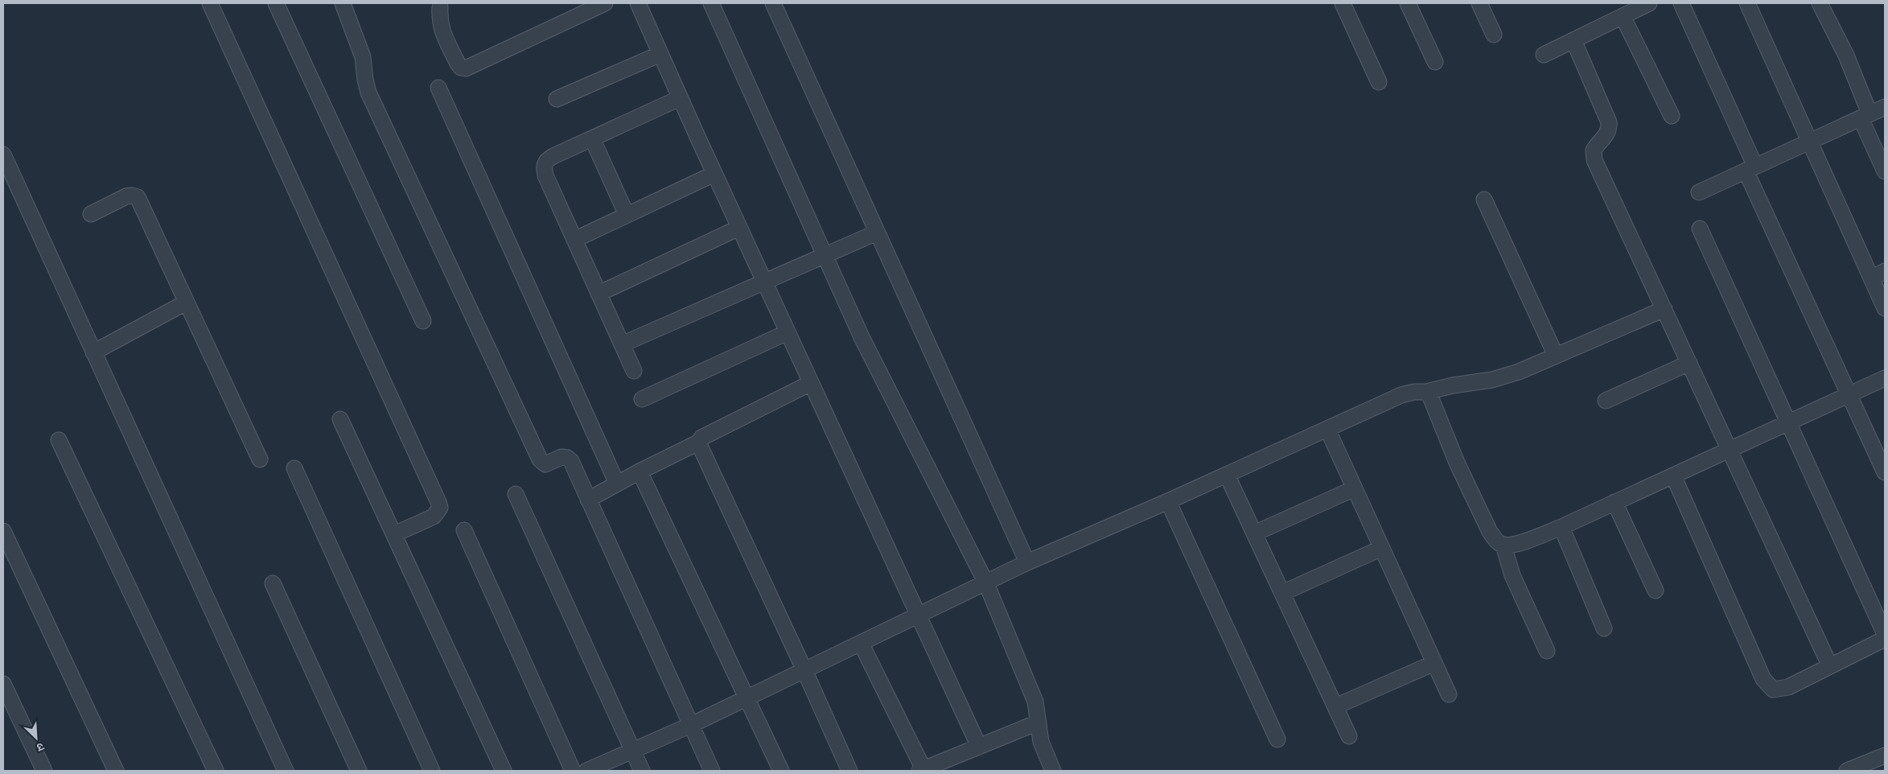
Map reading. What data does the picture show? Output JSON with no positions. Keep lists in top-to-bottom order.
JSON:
{
  "north": "bottom right"
}
